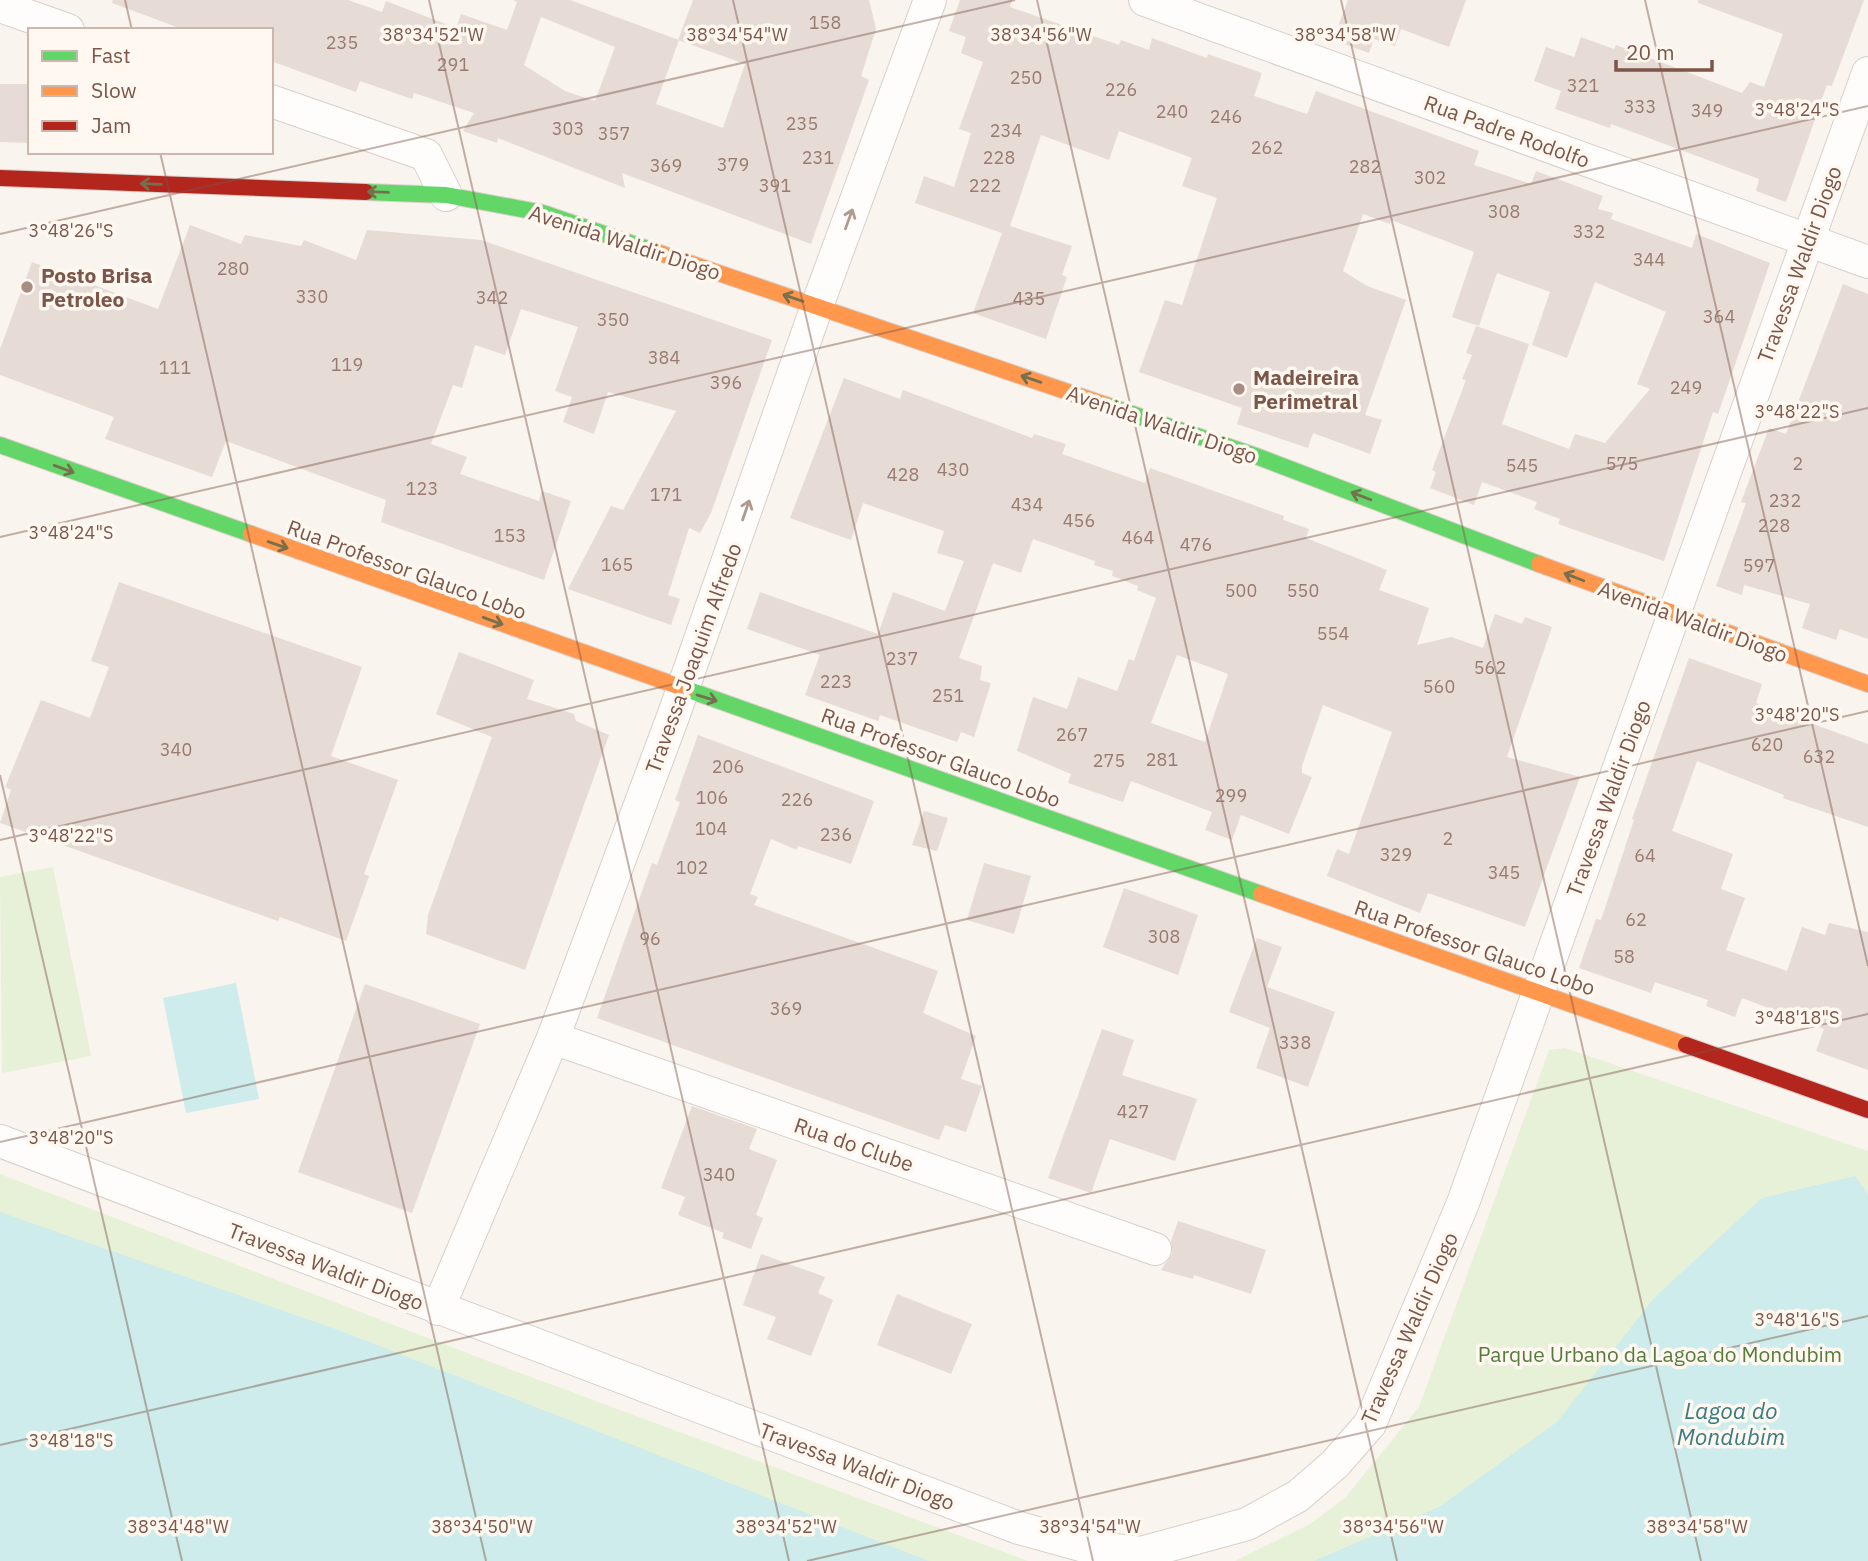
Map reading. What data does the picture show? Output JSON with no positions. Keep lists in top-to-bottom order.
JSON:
{
  "streets": {
    "main road": ["Avenida Waldir Diogo", "Rua Professor Glauco Lobo"],
    "street": [
      "Rua Padre Rodolfo",
      "Travessa Waldir Diogo",
      "Travessa Joaquim Alfredo",
      "Rua do Clube"
    ]
  },
  "crossings": [
    ["Rua Padre Rodolfo", "Travessa Waldir Diogo"],
    ["Avenida Waldir Diogo", "Travessa Waldir Diogo"],
    ["Avenida Waldir Diogo", "Travessa Joaquim Alfredo"],
    ["Travessa Waldir Diogo", "Rua Professor Glauco Lobo"],
    ["Travessa Waldir Diogo", "Travessa Joaquim Alfredo"],
    ["Rua Professor Glauco Lobo", "Travessa Joaquim Alfredo"],
    ["Travessa Joaquim Alfredo", "Rua do Clube"]
  ],
  "one_way": ["Avenida Waldir Diogo", "Rua Professor Glauco Lobo", "Travessa Joaquim Alfredo"],
  "water": ["Lagoa do Mondubim"],
  "parks": ["Parque Urbano da Lagoa do Mondubim"],
  "places": ["Posto Brisa Petroleo", "Madeireira Perimetral"],
  "house_numbers": [
    "158",
    "235",
    "291",
    "250",
    "321",
    "226",
    "333",
    "349",
    "240",
    "246",
    "235",
    "303",
    "234",
    "357",
    "262",
    "231",
    "228",
    "379",
    "369",
    "282",
    "302",
    "391",
    "222",
    "308",
    "332",
    "344",
    "280",
    "330",
    "342",
    "435",
    "364",
    "350",
    "384",
    "119",
    "111",
    "396",
    "249",
    "575",
    "2",
    "545",
    "430",
    "428",
    "123",
    "171",
    "232",
    "434",
    "456",
    "228",
    "153",
    "464",
    "476",
    "165",
    "597",
    "500",
    "550",
    "554",
    "237",
    "562",
    "223",
    "560",
    "251",
    "267",
    "620",
    "340",
    "632",
    "281",
    "275",
    "206",
    "299",
    "106",
    "226",
    "104",
    "236",
    "2",
    "329",
    "64",
    "102",
    "345",
    "62",
    "308",
    "96",
    "58",
    "369",
    "338",
    "427",
    "340"
  ],
  "legend": ["Fast", "Slow", "Jam"],
  "scale_bar": "20 m",
  "coordinates": [
    "38°34'52\"W",
    "38°34'54\"W",
    "38°34'56\"W",
    "38°34'58\"W",
    "3°48'24\"S",
    "3°48'26\"S",
    "3°48'22\"S",
    "3°48'20\"S",
    "3°48'18\"S",
    "3°48'16\"S",
    "38°34'48\"W",
    "38°34'50\"W"
  ]
}
